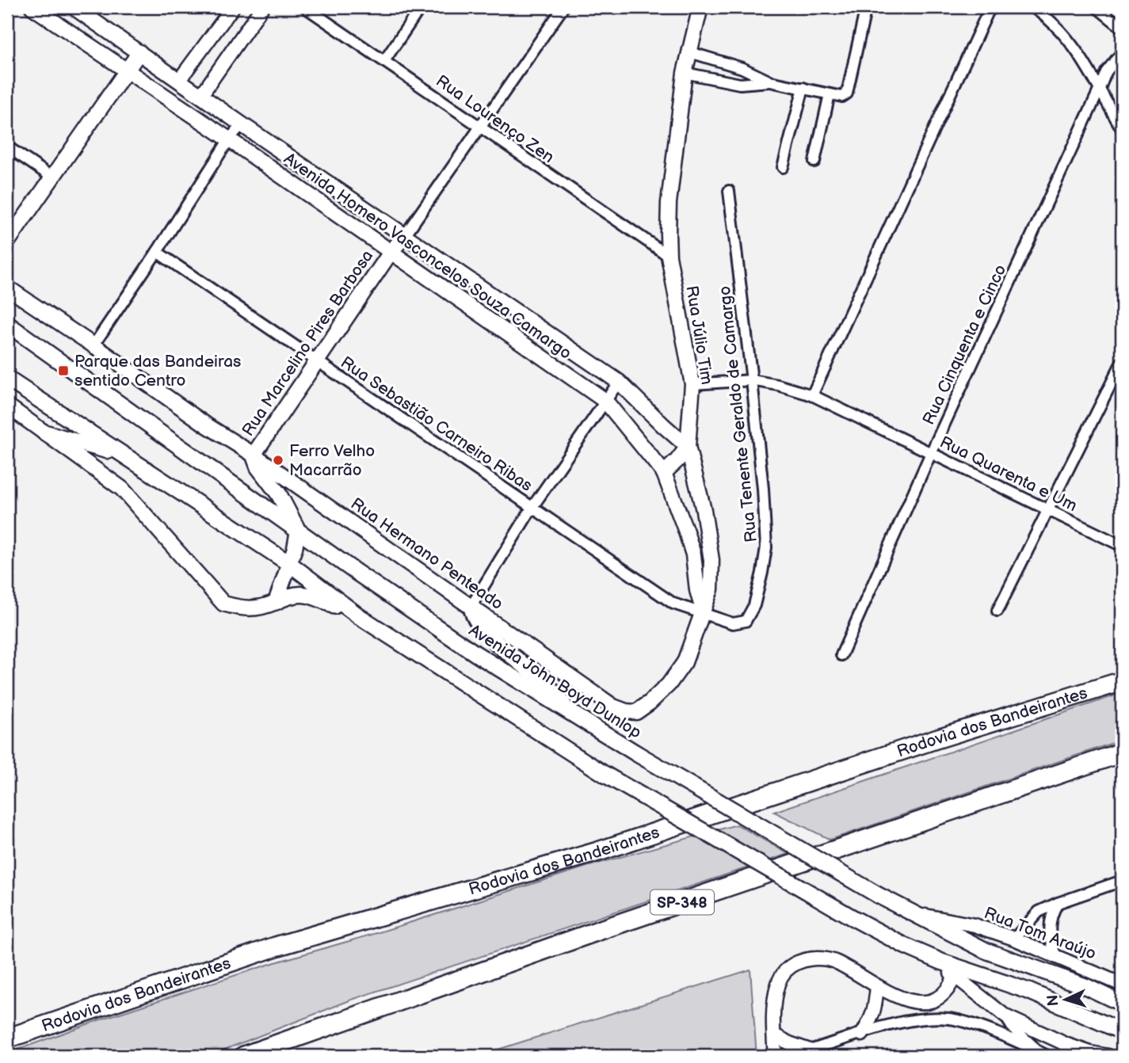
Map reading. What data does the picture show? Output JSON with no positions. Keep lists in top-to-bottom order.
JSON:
{
  "streets": {
    "highway": ["Rodovia dos Bandeirantes", "SP-348"],
    "main road": [
      "Avenida Homero Vasconcelos Souza Camargo",
      "Rua Júlio Tim",
      "Rua Marcelino Pires Barbosa",
      "Rua Hermano Penteado",
      "Avenida John Boyd Dunlop"
    ],
    "street": [
      "Rua Lourenço Zen",
      "Rua Cinquenta e Cinco",
      "Rua Tenente Geraldo de Camargo",
      "Rua Sebastião Carneiro Ribas",
      "Rua Quarenta e Um",
      "Rua Tom Araújo"
    ]
  },
  "crossings": [
    ["Rua Lourenço Zen", "Rua Júlio Tim"],
    ["Rua Lourenço Zen", "Rua Marcelino Pires Barbosa"],
    ["Avenida Homero Vasconcelos Souza Camargo", "Rua Júlio Tim"],
    ["Avenida Homero Vasconcelos Souza Camargo", "Rua Marcelino Pires Barbosa"],
    ["Avenida Homero Vasconcelos Souza Camargo", "Rua Tenente Geraldo de Camargo"],
    ["Avenida Homero Vasconcelos Souza Camargo", "Rua Sebastião Carneiro Ribas"],
    ["Rua Júlio Tim", "Rua Tenente Geraldo de Camargo"],
    ["Rua Júlio Tim", "Rua Sebastião Carneiro Ribas"],
    ["Rua Júlio Tim", "Rua Quarenta e Um"],
    ["Rua Júlio Tim", "Rua Hermano Penteado"],
    ["Rua Marcelino Pires Barbosa", "Rua Sebastião Carneiro Ribas"],
    ["Rua Marcelino Pires Barbosa", "Rua Hermano Penteado"],
    ["Rua Cinquenta e Cinco", "Rua Quarenta e Um"],
    ["Rua Tenente Geraldo de Camargo", "Rua Sebastião Carneiro Ribas"],
    ["Rua Tenente Geraldo de Camargo", "Rua Quarenta e Um"],
    ["Avenida John Boyd Dunlop", "Rua Tom Araújo"]
  ],
  "places": {
    "transit": ["Parque das Bandeiras sentido Centro"],
    "other": ["Ferro Velho Macarrão"]
  },
  "north": "left"
}
